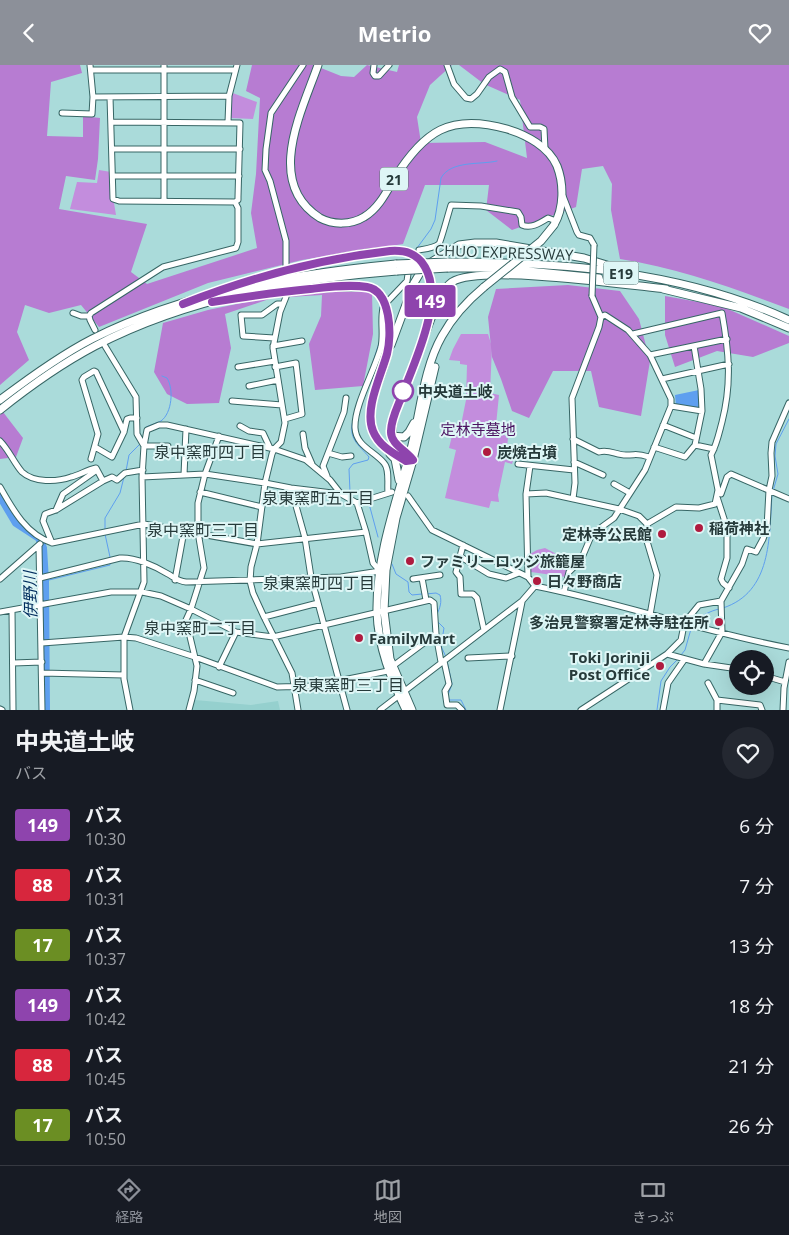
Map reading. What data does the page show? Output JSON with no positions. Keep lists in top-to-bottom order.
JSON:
{
  "streets": {
    "highway": ["21", "CHUO EXPRESSWAY", "E19"]
  },
  "districts": [
    "泉中窯町四丁目",
    "泉東窯町五丁目",
    "泉中窯町三丁目",
    "泉東窯町四丁目",
    "泉中窯町二丁目",
    "泉東窯町三丁目"
  ],
  "water": ["伊野川"],
  "parks": ["定林寺墓地"],
  "places": [
    "中央道土岐",
    "炭焼古墳",
    "稲荷神社",
    "定林寺公民館",
    "ファミリーロッジ旅籠屋",
    "日々野商店",
    "多治見警察署定林寺駐在所",
    "FamilyMart",
    "Toki Jorinji Post Office"
  ],
  "lines": ["bus line 149"],
  "page": {
    "header": "Metrio",
    "on_map": "149",
    "heading": ["中央道土岐", "バス"],
    "list": [
      {
        "mark": "149",
        "name": "バス",
        "note": "10:30",
        "value": "6 分"
      },
      {
        "mark": "88",
        "name": "バス",
        "note": "10:31",
        "value": "7 分"
      },
      {
        "mark": "17",
        "name": "バス",
        "note": "10:37",
        "value": "13 分"
      },
      {
        "mark": "149",
        "name": "バス",
        "note": "10:42",
        "value": "18 分"
      },
      {
        "mark": "88",
        "name": "バス",
        "note": "10:45",
        "value": "21 分"
      },
      {
        "mark": "17",
        "name": "バス",
        "note": "10:50",
        "value": "26 分"
      }
    ],
    "tabs": ["経路", "地図", "きっぷ"]
  }
}
